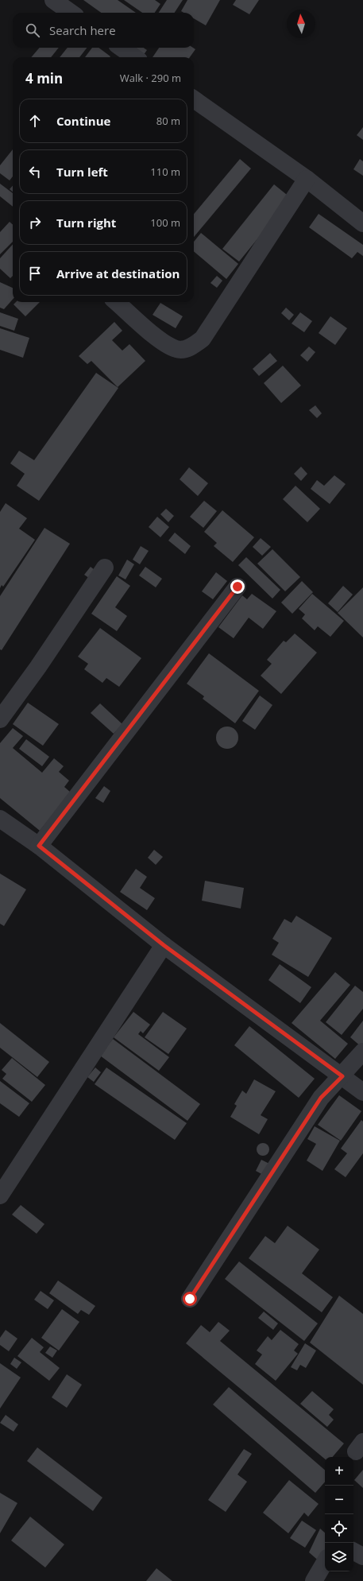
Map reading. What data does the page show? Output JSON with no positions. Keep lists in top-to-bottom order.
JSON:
{
  "north": "top",
  "page": {
    "search": "Search here",
    "heading": ["4 min", "Walk · 290 m"],
    "list": [
      ["Continue", "80 m"],
      ["Turn left", "110 m"],
      ["Turn right", "100 m"],
      "Arrive at destination"
    ],
    "map_buttons": ["+", "−"]
  }
}
